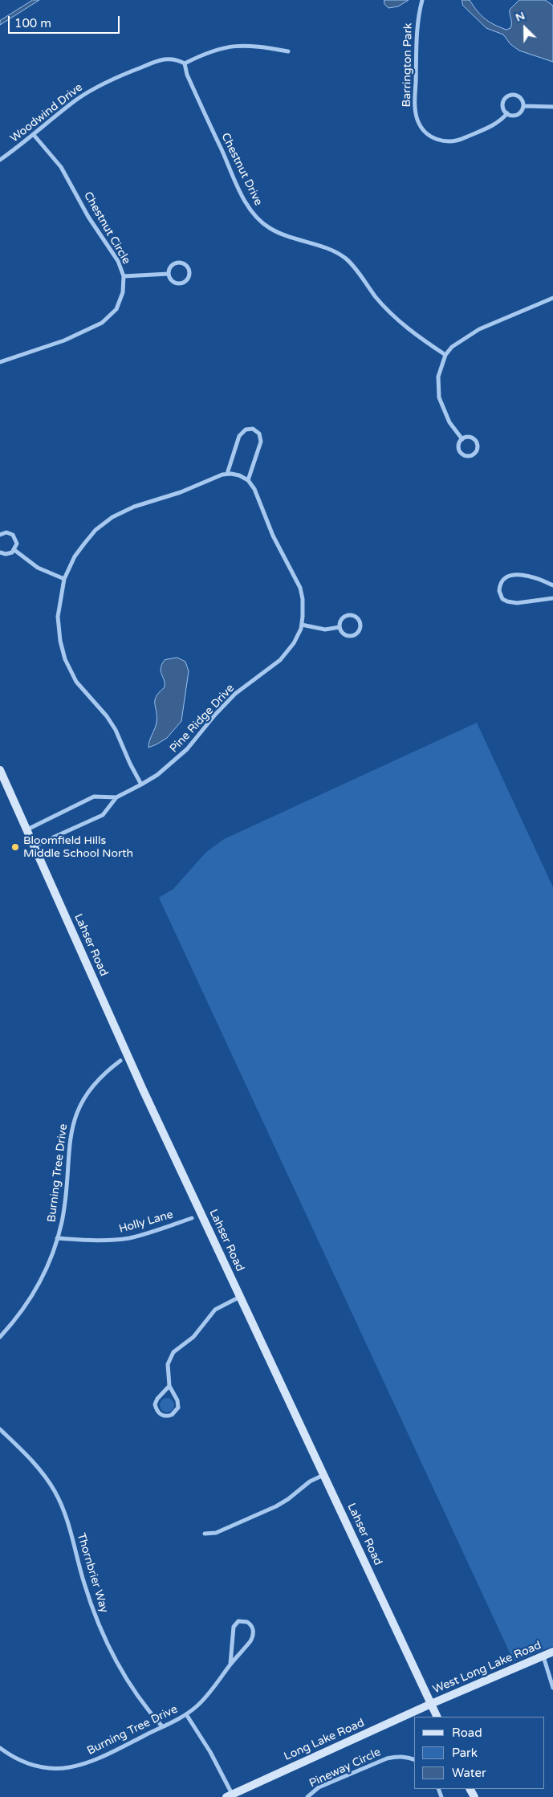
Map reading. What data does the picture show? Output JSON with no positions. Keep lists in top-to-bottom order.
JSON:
{
  "streets": {
    "street": [
      "Barrington Park",
      "Woodwind Drive",
      "Chestnut Drive",
      "Chestnut Circle",
      "Pine Ridge Drive",
      "Lahser Road",
      "Burning Tree Drive",
      "Holly Lane",
      "Thornbrier Way",
      "West Long Lake Road",
      "Long Lake Road",
      "Pineway Circle"
    ]
  },
  "crossings": [
    ["Woodwind Drive", "Chestnut Drive"],
    ["Woodwind Drive", "Chestnut Circle"],
    ["Pine Ridge Drive", "Lahser Road"],
    ["Lahser Road", "West Long Lake Road"],
    ["Lahser Road", "Long Lake Road"],
    ["Burning Tree Drive", "Holly Lane"],
    ["Burning Tree Drive", "Thornbrier Way"],
    ["West Long Lake Road", "Long Lake Road"]
  ],
  "places": ["Bloomfield Hills Middle School North"],
  "legend": ["Road", "Park", "Water"],
  "scale_bar": "100 m",
  "north": "top left"
}
